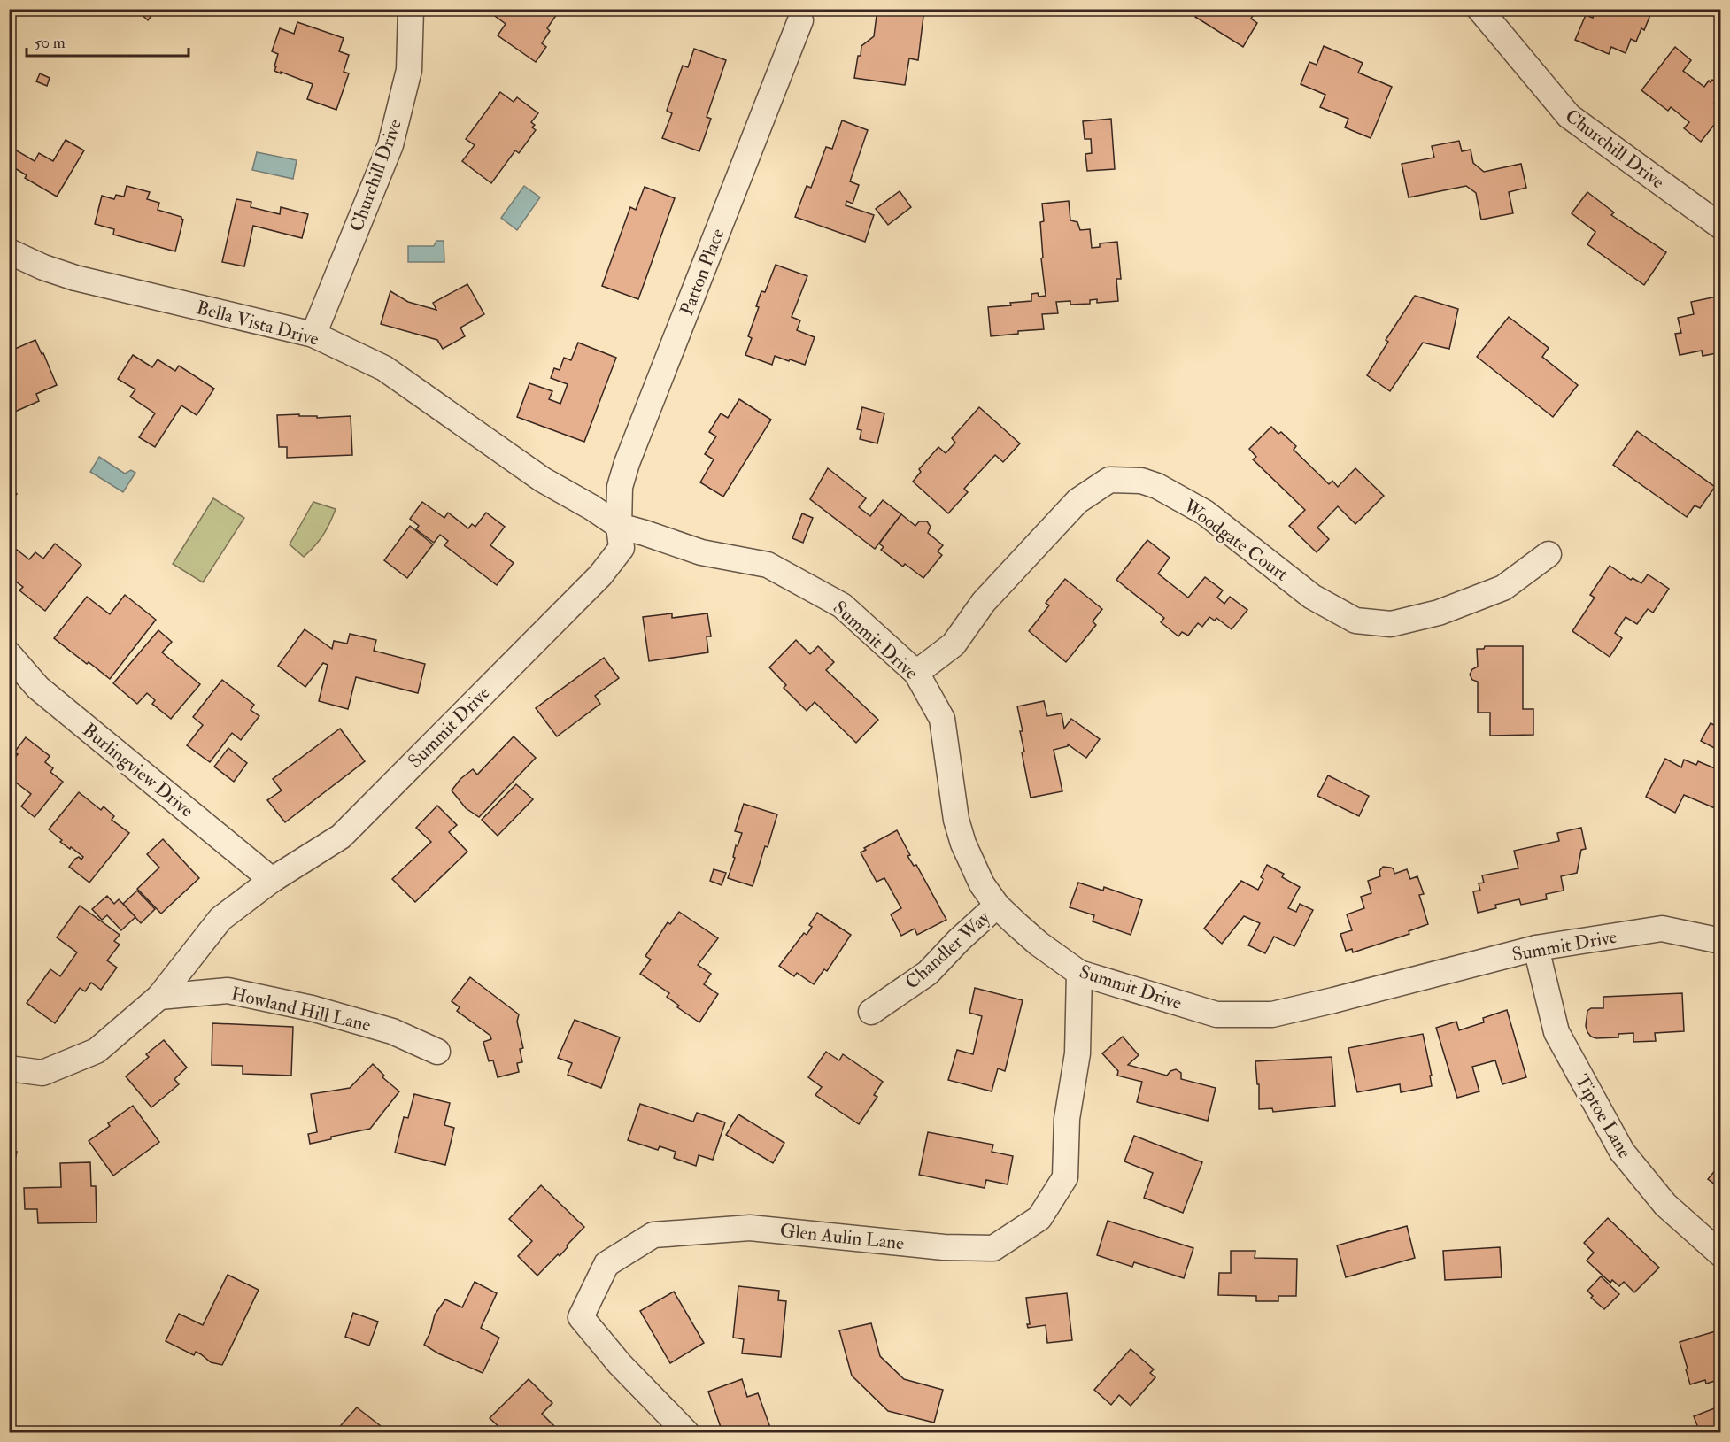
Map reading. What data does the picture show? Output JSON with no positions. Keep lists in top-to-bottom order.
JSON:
{
  "streets": {
    "street": [
      "Churchill Drive",
      "Patton Place",
      "Bella Vista Drive",
      "Woodgate Court",
      "Summit Drive",
      "Burlingview Drive",
      "Chandler Way",
      "Howland Hill Lane",
      "Tiptoe Lane",
      "Glen Aulin Lane"
    ]
  },
  "crossings": [
    ["Churchill Drive", "Bella Vista Drive"],
    ["Patton Place", "Bella Vista Drive"],
    ["Patton Place", "Summit Drive"],
    ["Bella Vista Drive", "Summit Drive"],
    ["Woodgate Court", "Summit Drive"],
    ["Summit Drive", "Burlingview Drive"],
    ["Summit Drive", "Chandler Way"],
    ["Summit Drive", "Howland Hill Lane"],
    ["Summit Drive", "Tiptoe Lane"],
    ["Summit Drive", "Glen Aulin Lane"]
  ],
  "scale_bar": "50 m"
}
